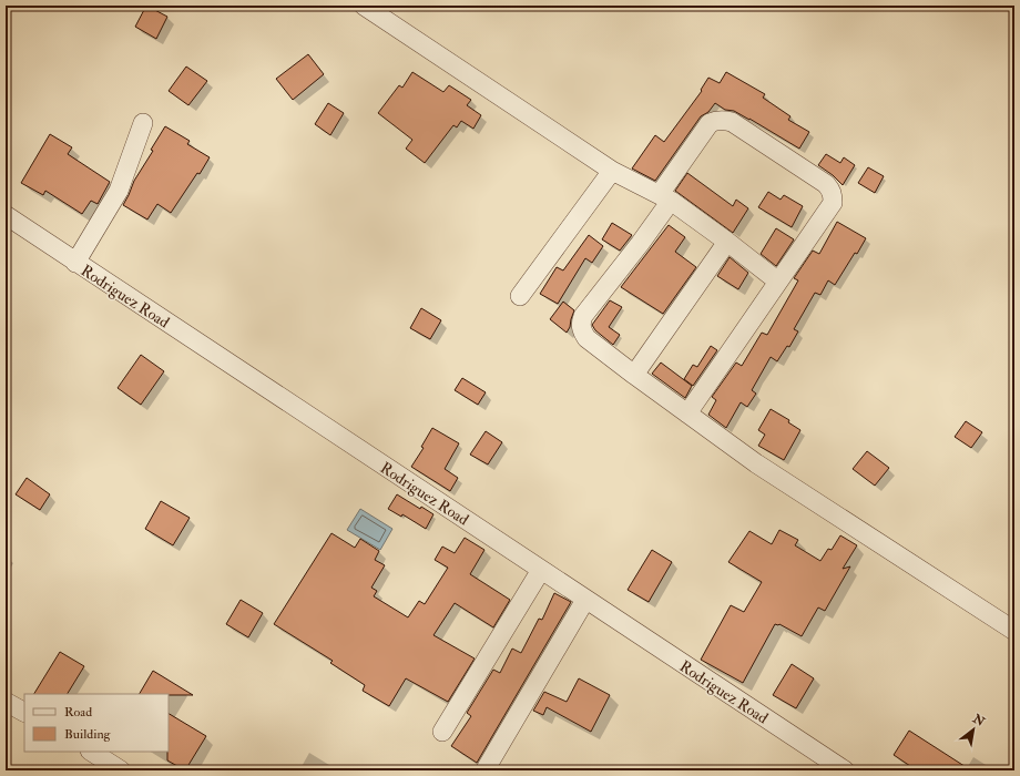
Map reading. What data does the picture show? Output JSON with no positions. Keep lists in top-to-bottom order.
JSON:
{
  "streets": {
    "street": ["Rodriguez Road"]
  },
  "legend": ["Road", "Building"],
  "north": "top right"
}
